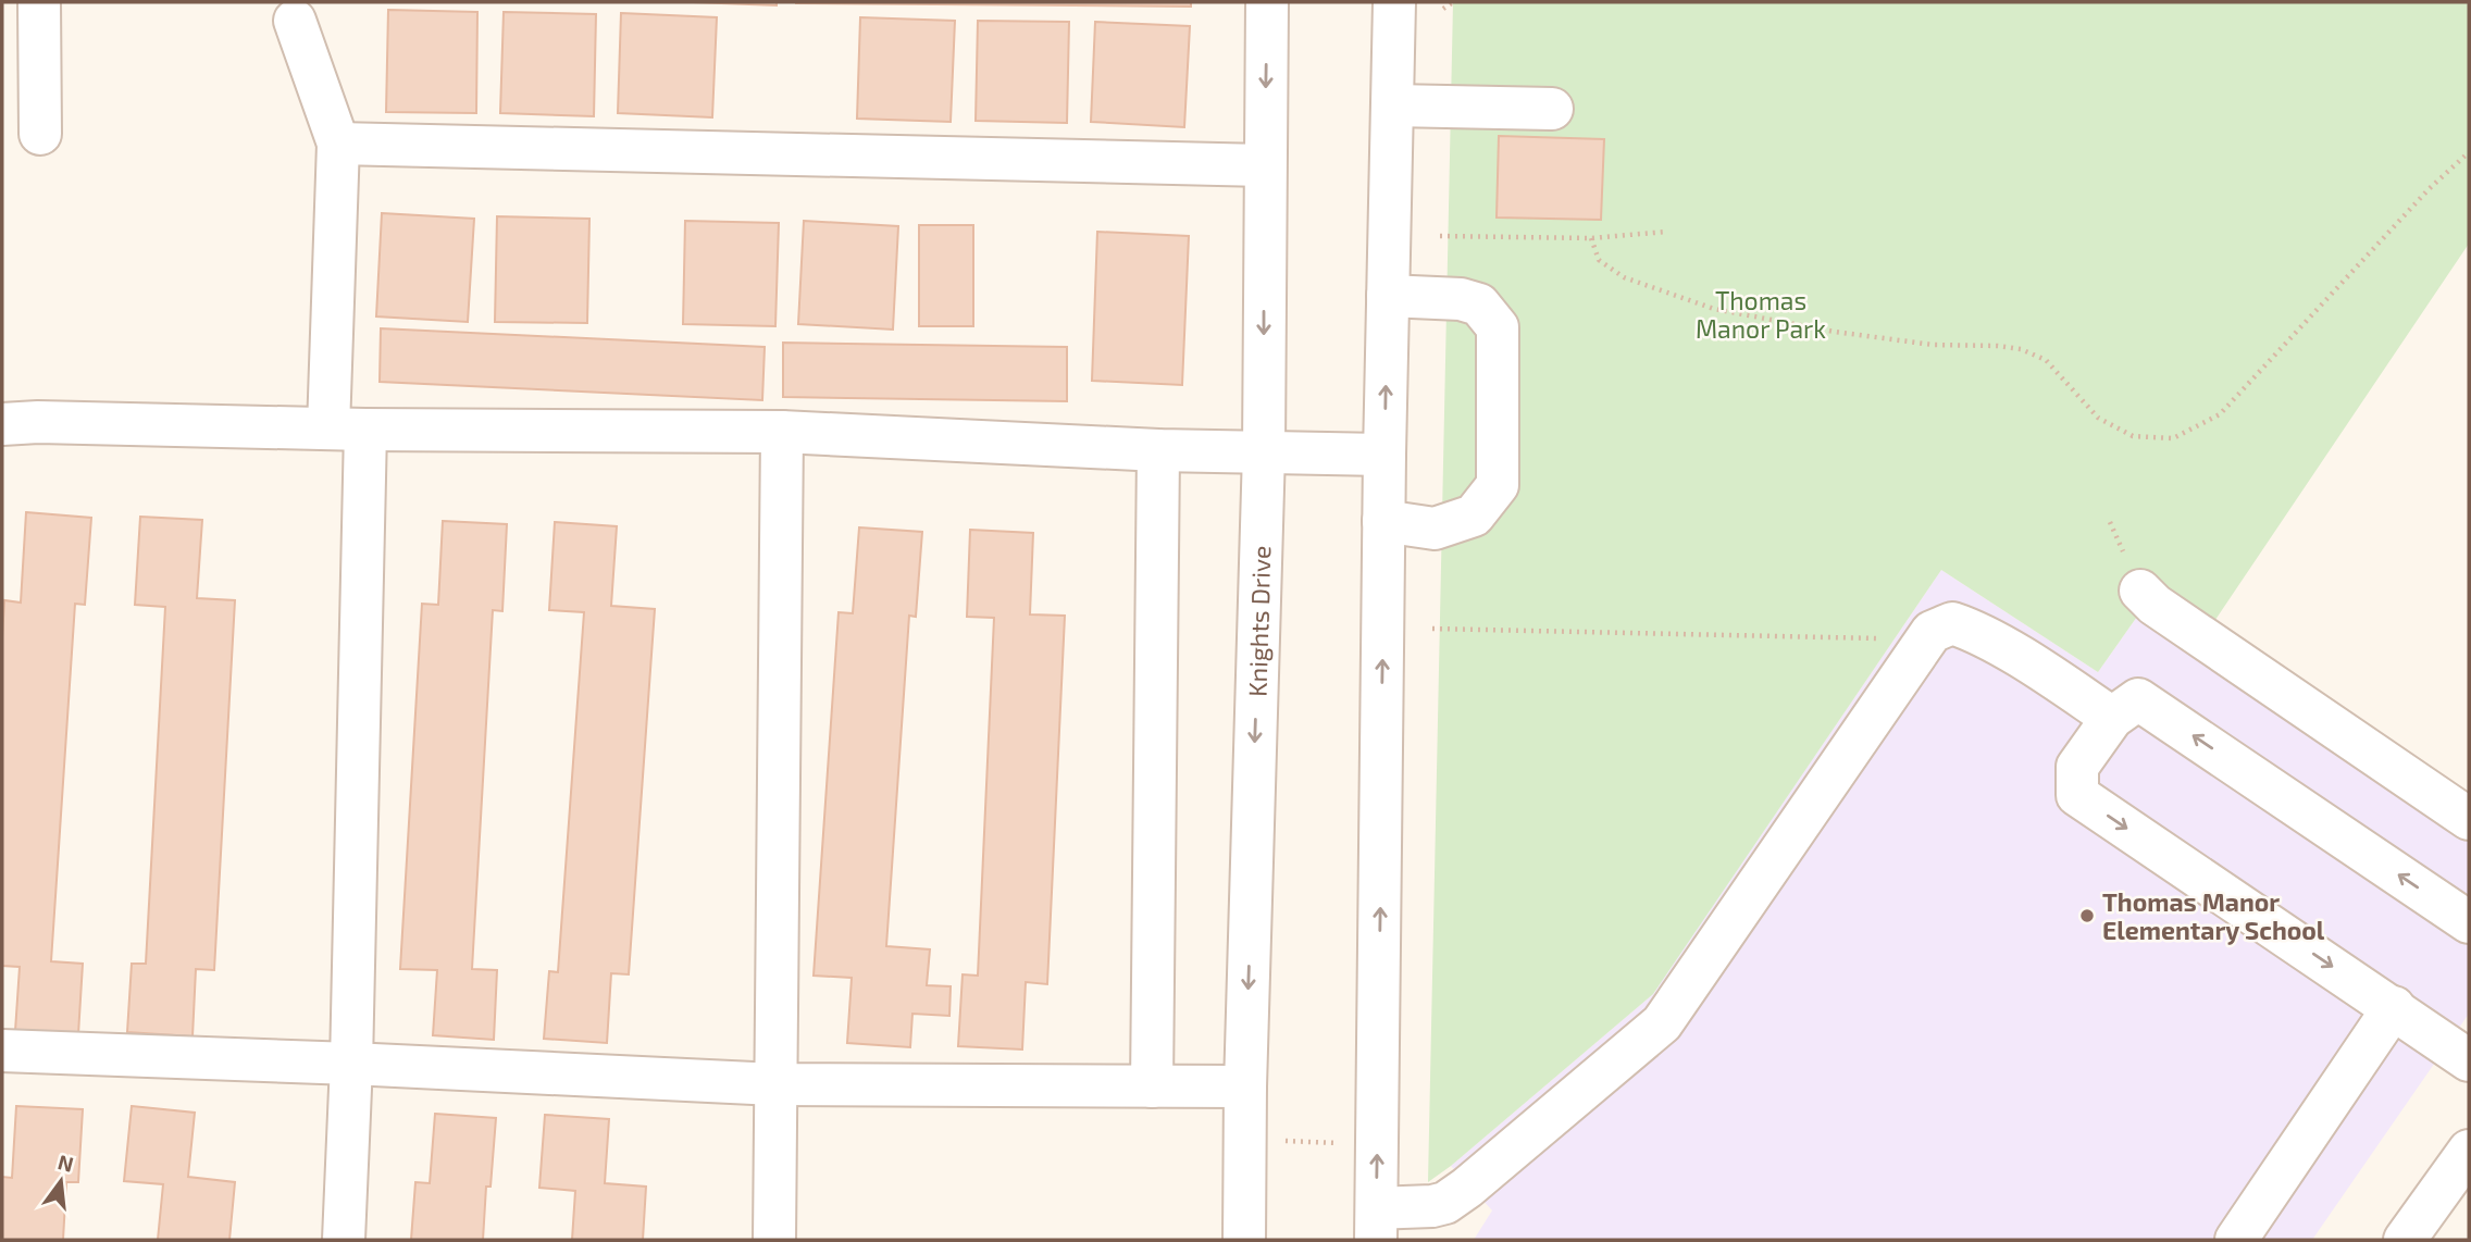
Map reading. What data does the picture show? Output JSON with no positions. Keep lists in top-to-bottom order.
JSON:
{
  "streets": {
    "street": ["Knights Drive"]
  },
  "parks": ["Thomas Manor Park"],
  "places": ["Thomas Manor Elementary School"],
  "north": "top"
}
